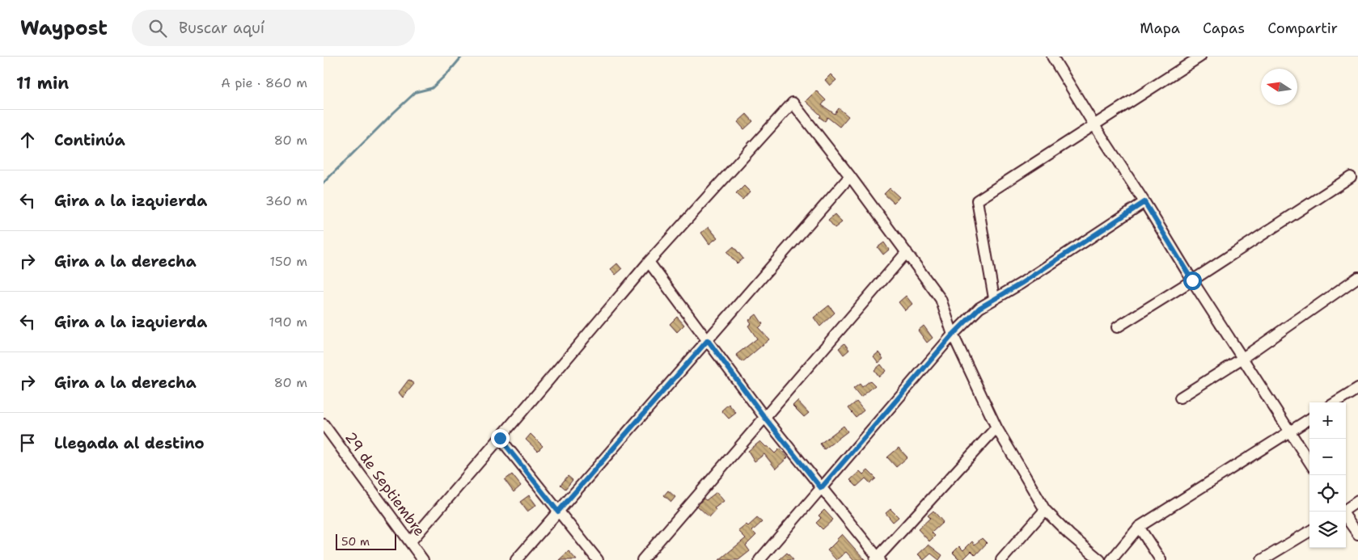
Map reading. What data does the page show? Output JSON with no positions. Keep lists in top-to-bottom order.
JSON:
{
  "streets": {
    "street": ["29 de Septiembre"]
  },
  "scale_bar": "50 m",
  "north": "left",
  "page": {
    "header": "Waypost",
    "search": "Buscar aquí",
    "nav": ["Mapa", "Capas", "Compartir"],
    "heading": ["11 min", "A pie · 860 m"],
    "list": [
      ["Continúa", "80 m"],
      ["Gira a la izquierda", "360 m"],
      ["Gira a la derecha", "150 m"],
      ["Gira a la izquierda", "190 m"],
      ["Gira a la derecha", "80 m"],
      "Llegada al destino"
    ],
    "map_buttons": ["+", "−"],
    "scale": "50 m"
  }
}
